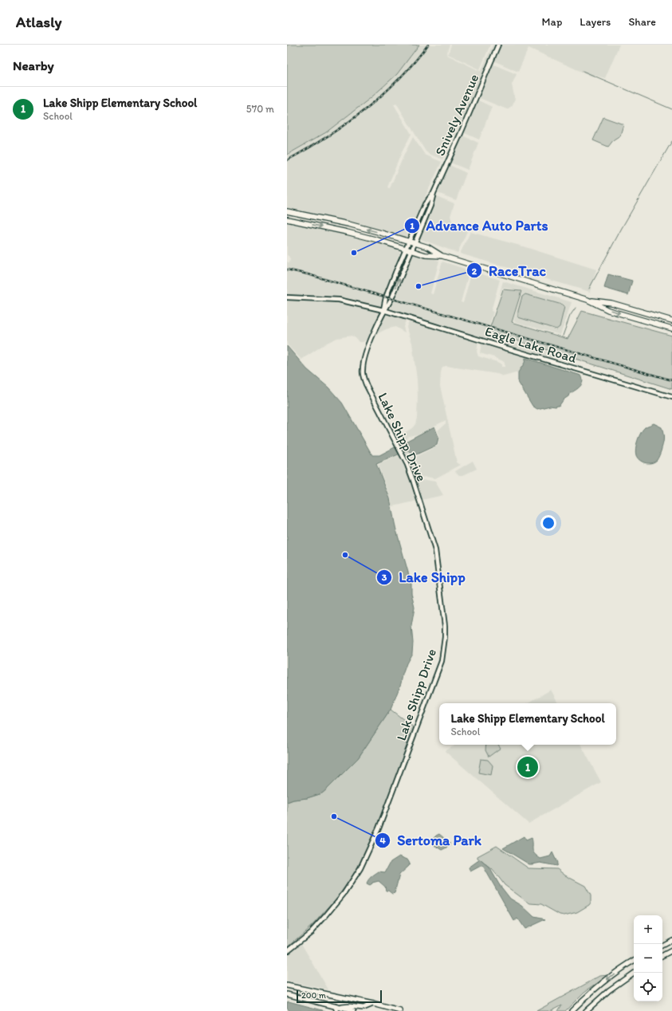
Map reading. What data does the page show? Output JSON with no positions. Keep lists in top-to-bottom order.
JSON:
{
  "streets": {
    "street": ["Snively Avenue", "Eagle Lake Road", "Lake Shipp Drive"]
  },
  "crossings": [
    ["Snively Avenue", "Eagle Lake Road"],
    ["Snively Avenue", "Lake Shipp Drive"],
    ["Eagle Lake Road", "Lake Shipp Drive"]
  ],
  "places": [
    "Advance Auto Parts",
    "RaceTrac",
    "Lake Shipp",
    "Sertoma Park"
  ],
  "scale_bar": "200 m",
  "page": {
    "header": "Atlasly",
    "nav": ["Map", "Layers", "Share"],
    "heading": "Nearby",
    "list": [
      {
        "mark": "1",
        "name": "Lake Shipp Elementary School",
        "note": "School",
        "value": "570 m"
      }
    ],
    "popup": ["Lake Shipp Elementary School", "School"],
    "pins": "1",
    "map_buttons": ["+", "−"],
    "scale": "200 m"
  }
}
